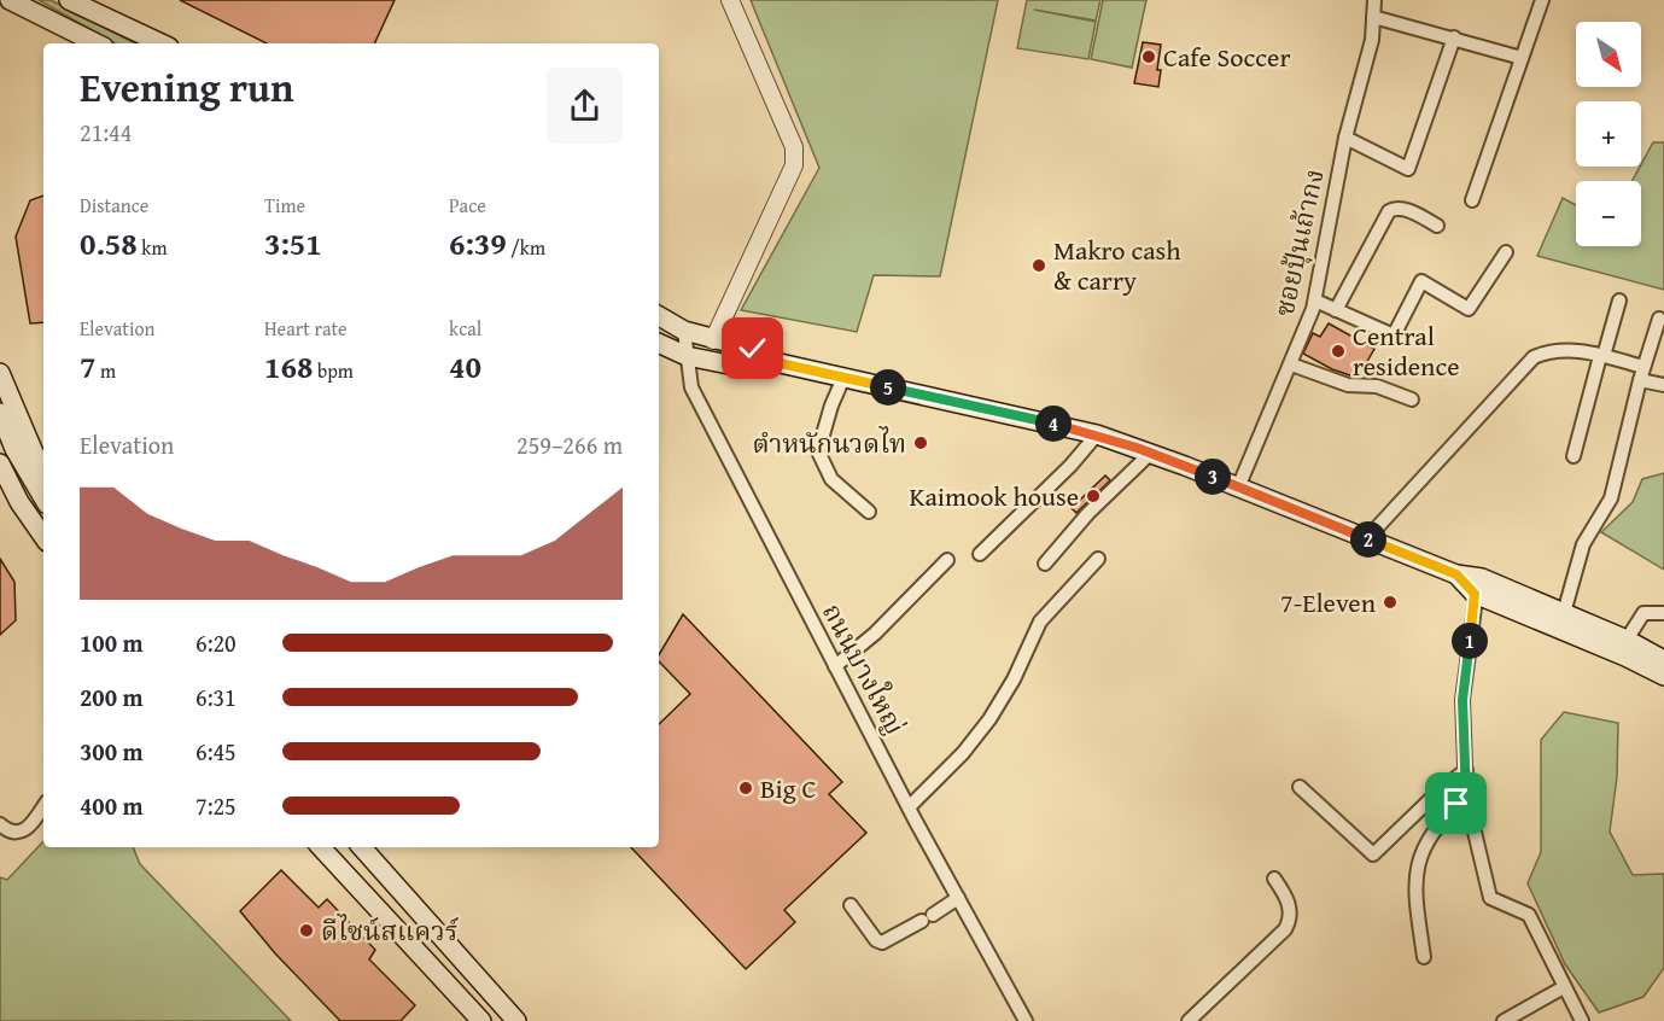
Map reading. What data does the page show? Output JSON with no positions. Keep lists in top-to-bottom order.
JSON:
{
  "streets": {
    "street": ["ซอยปุ้นเถ้ากง", "ถนนบางใหญ่"]
  },
  "places": [
    "Cafe Soccer",
    "Makro cash & carry",
    "Central residence",
    "ตำหนักนวดไท",
    "Kaimook house",
    "7-Eleven",
    "Big C",
    "ดีไซน์สแควร์"
  ],
  "north": "bottom right",
  "page": {
    "map_buttons": ["+", "−"],
    "heading": ["Evening run", "21:44"],
    "stats": [
      ["Distance", "0.58 km"],
      ["Time", "3:51"],
      ["Pace", "6:39 /km"],
      ["Elevation", "7 m"],
      ["Heart rate", "168 bpm"],
      ["kcal", "40"]
    ],
    "pins": [
      "5",
      "4",
      "3",
      "2",
      "1"
    ],
    "chart": ["Elevation", "259–266 m"],
    "list": [
      {
        "name": "100 m",
        "note": "6:20"
      },
      {
        "name": "200 m",
        "note": "6:31"
      },
      {
        "name": "300 m",
        "note": "6:45"
      },
      {
        "name": "400 m",
        "note": "7:25"
      }
    ]
  }
}
